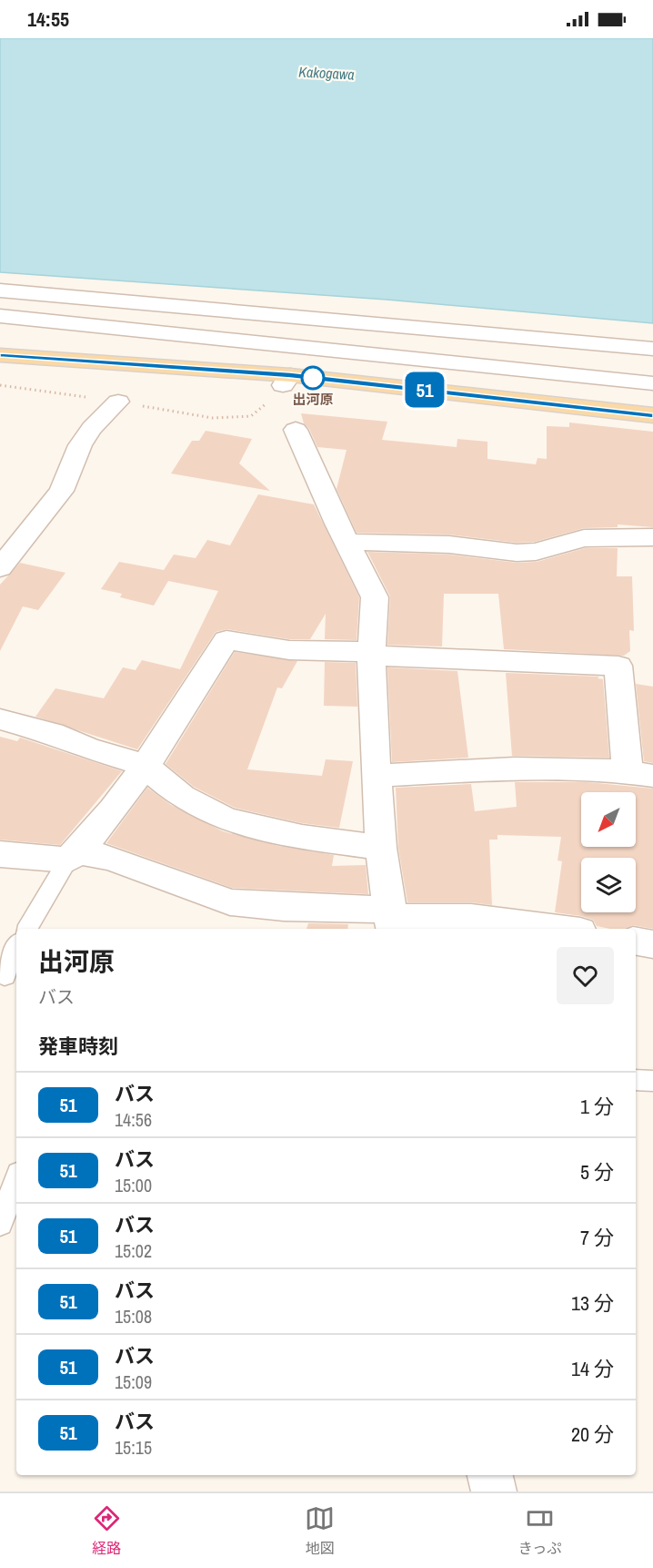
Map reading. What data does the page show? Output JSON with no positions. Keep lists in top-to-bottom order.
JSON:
{
  "water": ["Kakogawa"],
  "places": ["出河原"],
  "lines": ["bus line 51"],
  "north": "bottom left",
  "page": {
    "status": "14:55",
    "on_map": "51",
    "heading": [
      ["出河原", "バス"],
      "発車時刻"
    ],
    "list": [
      {
        "mark": "51",
        "name": "バス",
        "note": "14:56",
        "value": "1 分"
      },
      {
        "mark": "51",
        "name": "バス",
        "note": "15:00",
        "value": "5 分"
      },
      {
        "mark": "51",
        "name": "バス",
        "note": "15:02",
        "value": "7 分"
      },
      {
        "mark": "51",
        "name": "バス",
        "note": "15:08",
        "value": "13 分"
      },
      {
        "mark": "51",
        "name": "バス",
        "note": "15:09",
        "value": "14 分"
      },
      {
        "mark": "51",
        "name": "バス",
        "note": "15:15",
        "value": "20 分"
      }
    ],
    "tabs": ["経路", "地図", "きっぷ"]
  }
}
